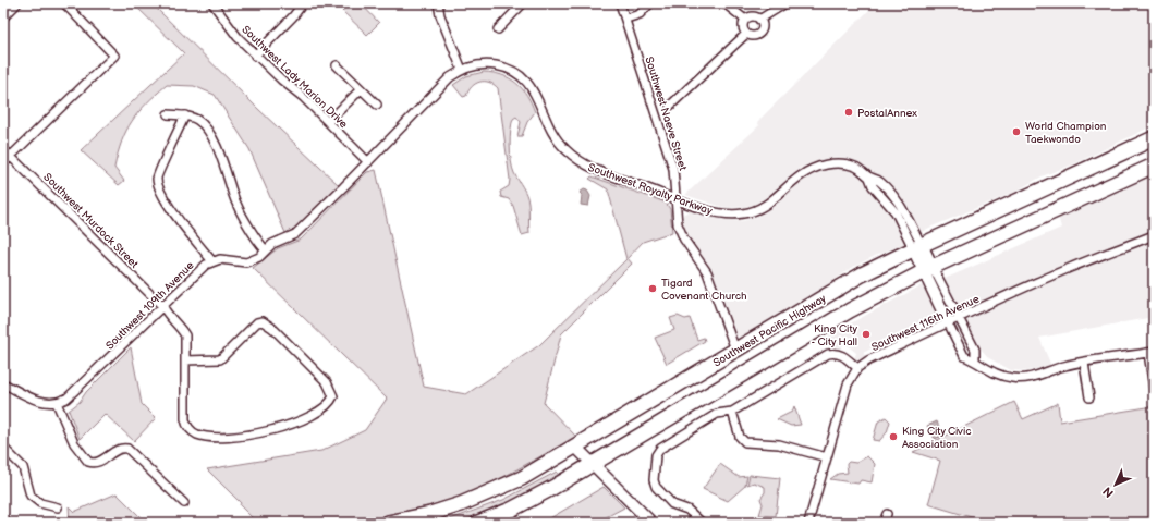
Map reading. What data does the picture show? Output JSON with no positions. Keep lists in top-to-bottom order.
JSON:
{
  "streets": {
    "highway": ["Southwest Pacific Highway"],
    "main road": ["Southwest Royalty Parkway"],
    "street": [
      "Southwest Lady Marion Drive",
      "Southwest Naeve Street",
      "Southwest Murdock Street",
      "Southwest 109th Avenue",
      "Southwest 116th Avenue"
    ]
  },
  "crossings": [
    ["Southwest Naeve Street", "Southwest Royalty Parkway"],
    ["Southwest Naeve Street", "Southwest Pacific Highway"],
    ["Southwest Royalty Parkway", "Southwest 116th Avenue"],
    ["Southwest Royalty Parkway", "Southwest Pacific Highway"],
    ["Southwest Murdock Street", "Southwest 109th Avenue"]
  ],
  "places": [
    "PostalAnnex",
    "World Champion Taekwondo",
    "Tigard Covenant Church",
    "King City - City Hall",
    "King City Civic Association"
  ],
  "north": "bottom left"
}
